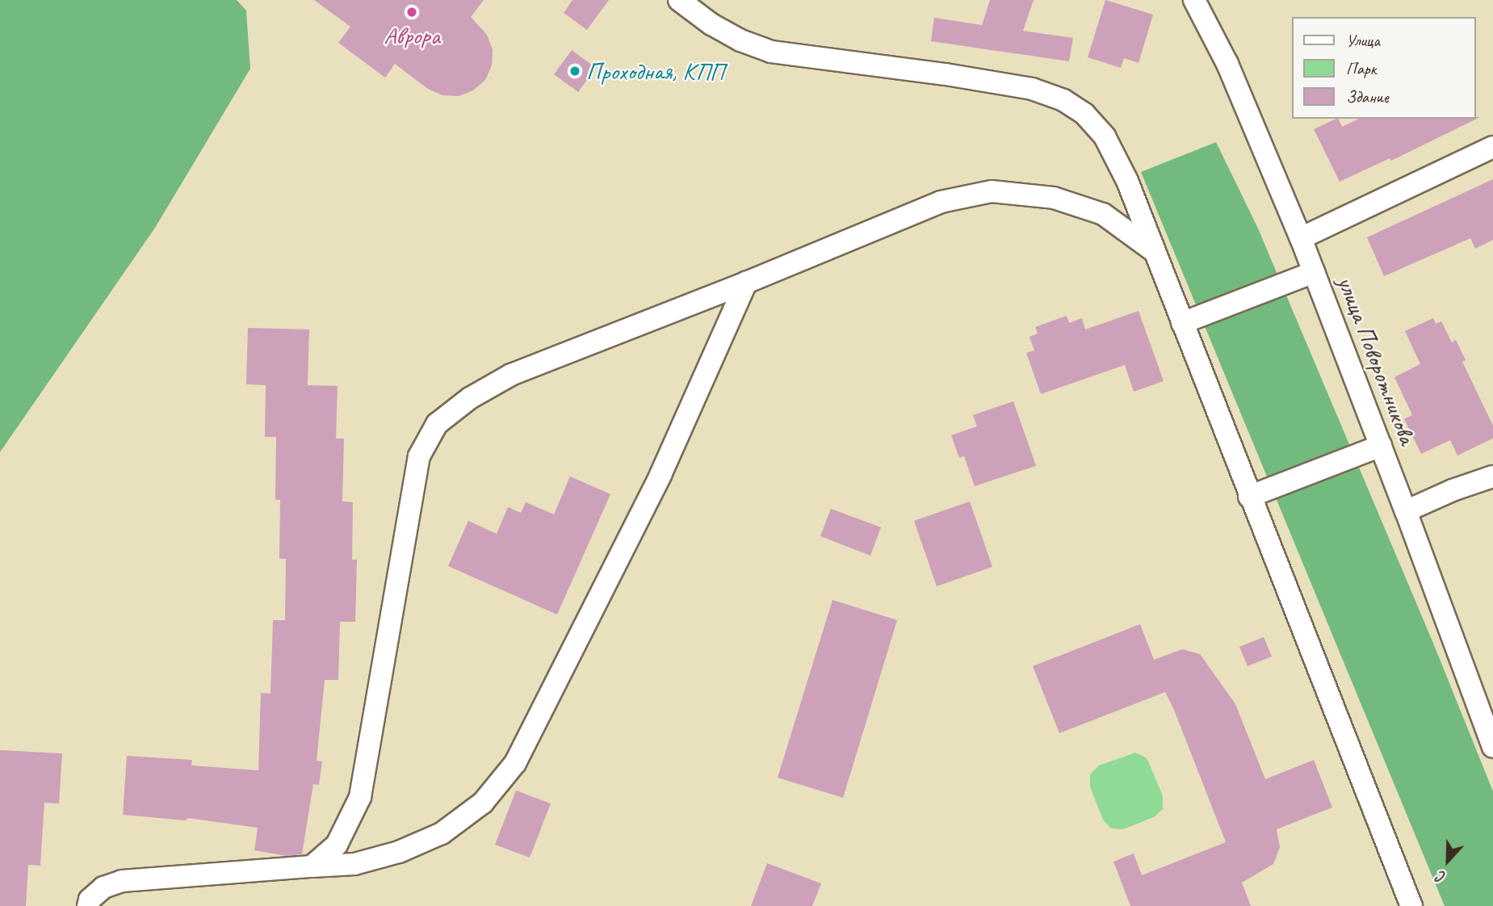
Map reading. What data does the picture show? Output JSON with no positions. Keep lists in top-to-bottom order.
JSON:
{
  "streets": {
    "street": ["улица Поворотникова"]
  },
  "places": ["Аврора", "Проходная, КПП"],
  "legend": ["Улица", "Парк", "Здание"],
  "north": "bottom"
}
